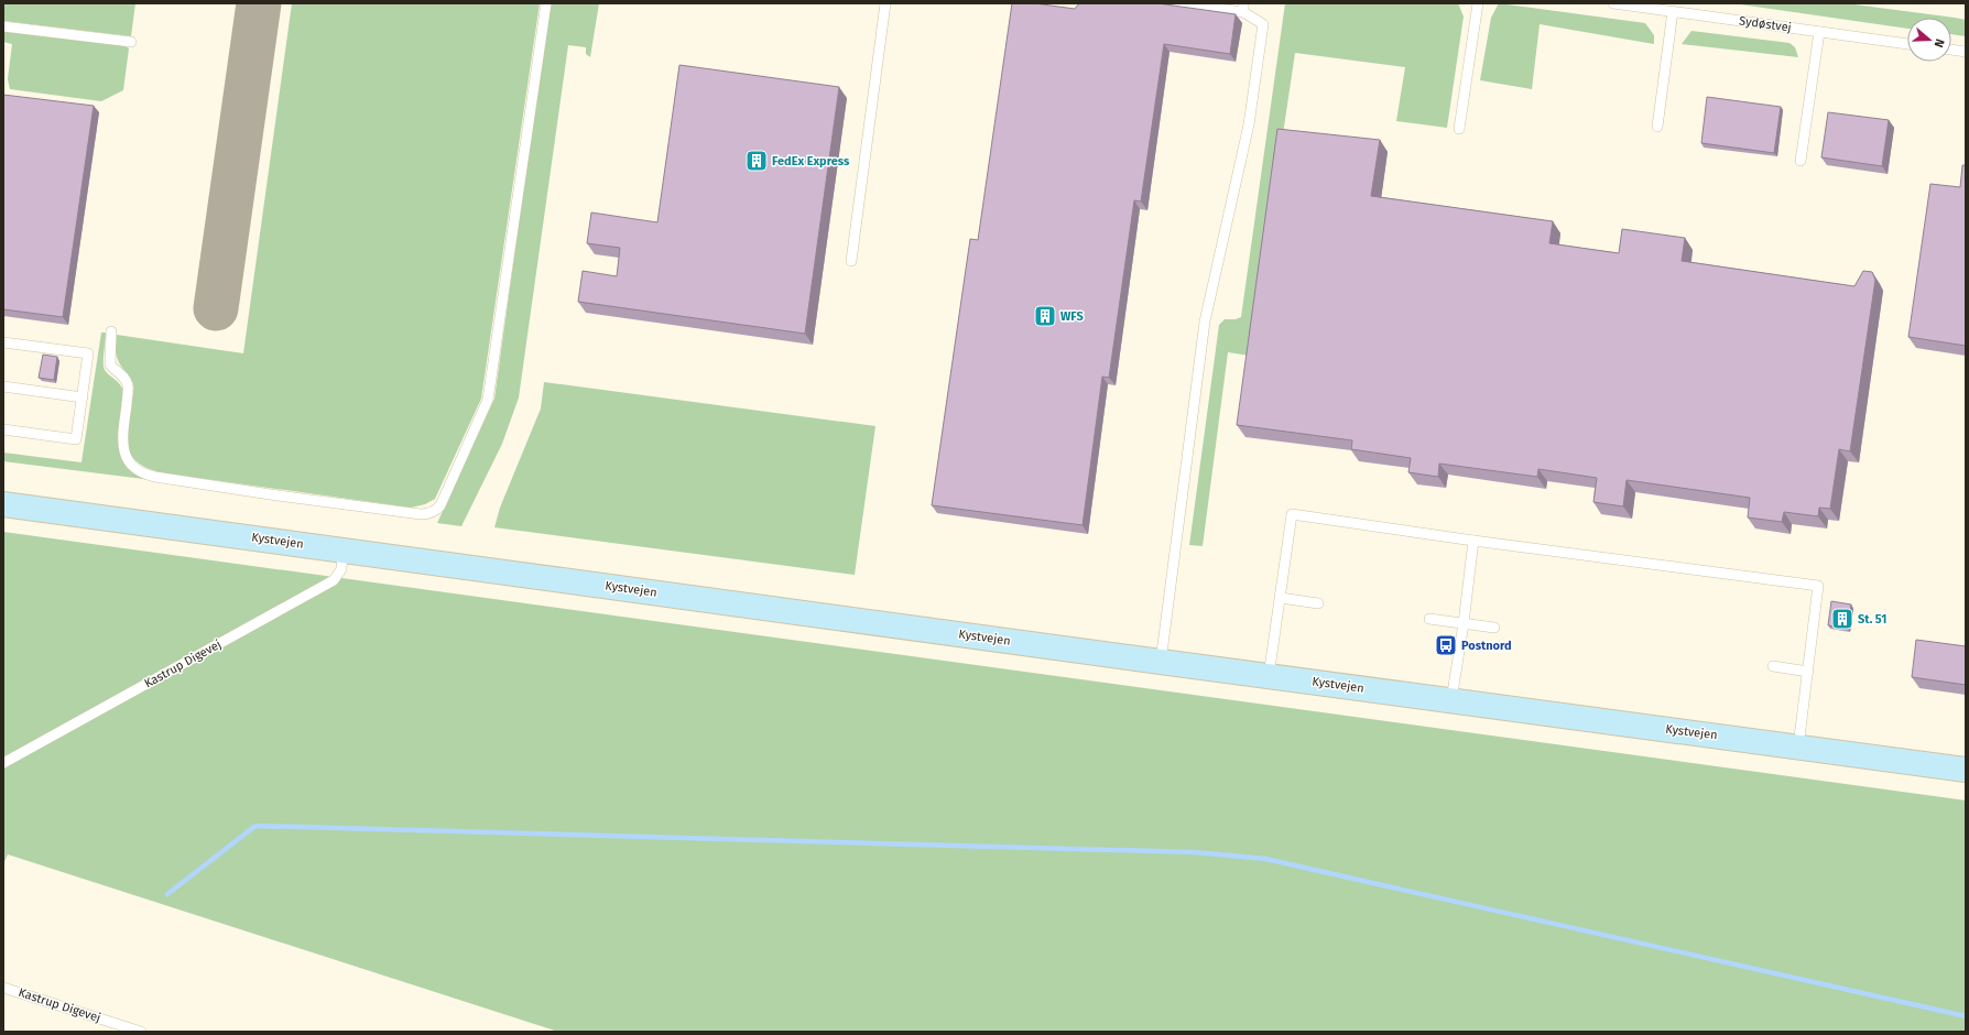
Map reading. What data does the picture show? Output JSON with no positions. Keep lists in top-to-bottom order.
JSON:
{
  "streets": {
    "street": ["Kystvejen"],
    "lane": ["Sydøstvej", "Kastrup Digevej"]
  },
  "crossings": [
    ["Kystvejen", "Kastrup Digevej"]
  ],
  "places": {
    "building": ["FedEx Express", "WFS", "St. 51"],
    "bus stop": ["Postnord"]
  },
  "north": "right"
}
